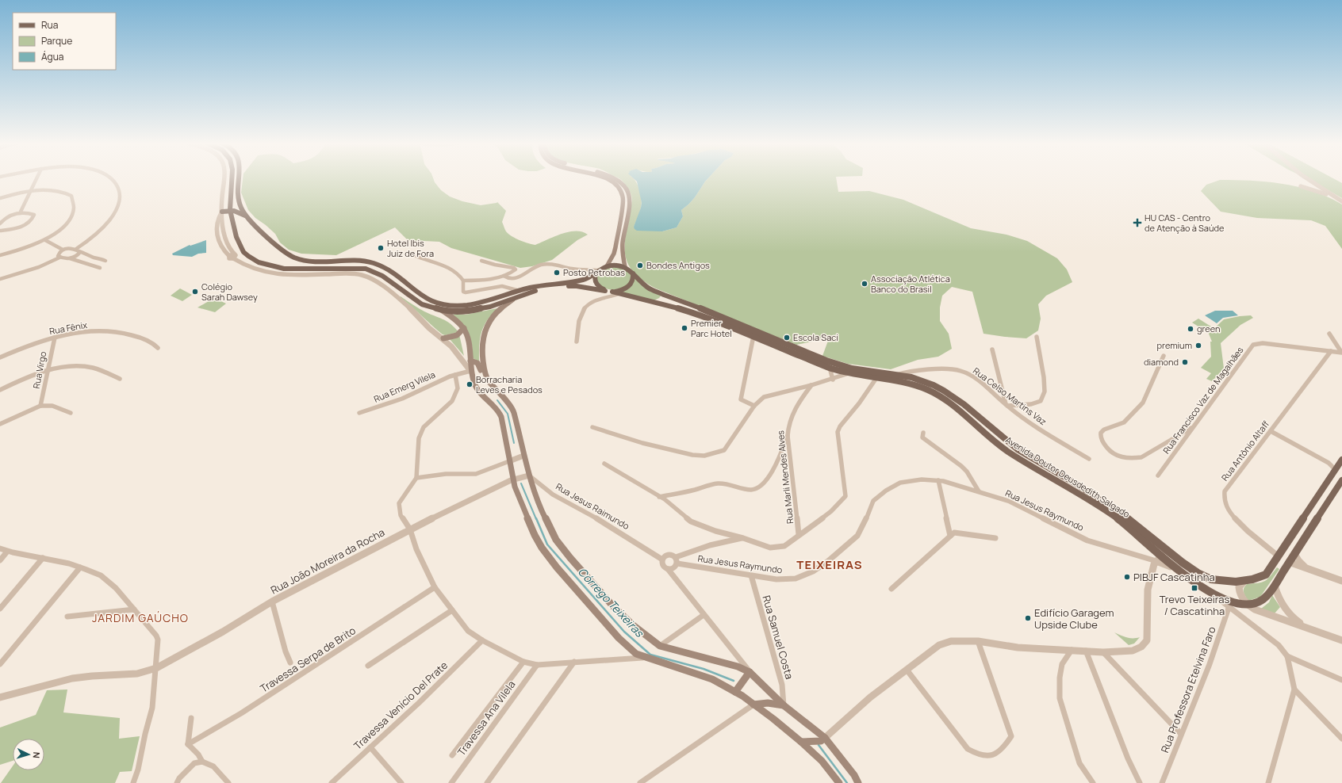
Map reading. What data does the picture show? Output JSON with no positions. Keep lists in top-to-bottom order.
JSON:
{
  "streets": {
    "main road": ["Avenida Doutor Deusdedith Salgado"],
    "street": [
      "Rua Fênix",
      "Rua Virgo",
      "Rua Emerg Vilela",
      "Rua Celso Martins Vaz",
      "Rua Francisco Vaz de Magalhães",
      "Rua Antônio Altaff",
      "Rua Marli Mendes Alves",
      "Rua Jesus Raimundo",
      "Rua Jesus Raymundo",
      "Rua João Moreira da Rocha",
      "Rua Samuel Costa",
      "Travessa Serpa de Brito",
      "Rua Professora Etelvina Faro",
      "Travessa Venício Del Prate",
      "Travessa Ana Vilela"
    ]
  },
  "crossings": [
    ["Rua Fênix", "Rua Virgo"],
    ["Rua Celso Martins Vaz", "Avenida Doutor Deusdedith Salgado"],
    ["Rua Francisco Vaz de Magalhães", "Rua Antônio Altaff"],
    ["Avenida Doutor Deusdedith Salgado", "Rua Jesus Raymundo"],
    ["Avenida Doutor Deusdedith Salgado", "Rua Professora Etelvina Faro"],
    ["Rua Jesus Raimundo", "Rua Jesus Raymundo"],
    ["Rua Jesus Raymundo", "Rua Samuel Costa"]
  ],
  "districts": ["TEIXEIRAS", "JARDIM GAÚCHO"],
  "water": ["Córrego Teixeiras"],
  "places": {
    "health": ["HU CAS - Centro de Atenção à Saúde"],
    "other": [
      "Hotel Ibis Juiz de Fora",
      "Bondes Antigos",
      "Posto Petrobas",
      "Associação Atlética Banco do Brasil",
      "Colégio Sarah Dawsey",
      "Premier Parc Hotel",
      "green",
      "Escola Saci",
      "premium",
      "diamond",
      "Borracharia Leves e Pesados",
      "PIBJF Cascatinha",
      "Edifício Garagem Upside Clube"
    ],
    "transit": ["Trevo Teixeiras / Cascatinha"]
  },
  "legend": ["Rua", "Parque", "Água"],
  "north": "right"
}
